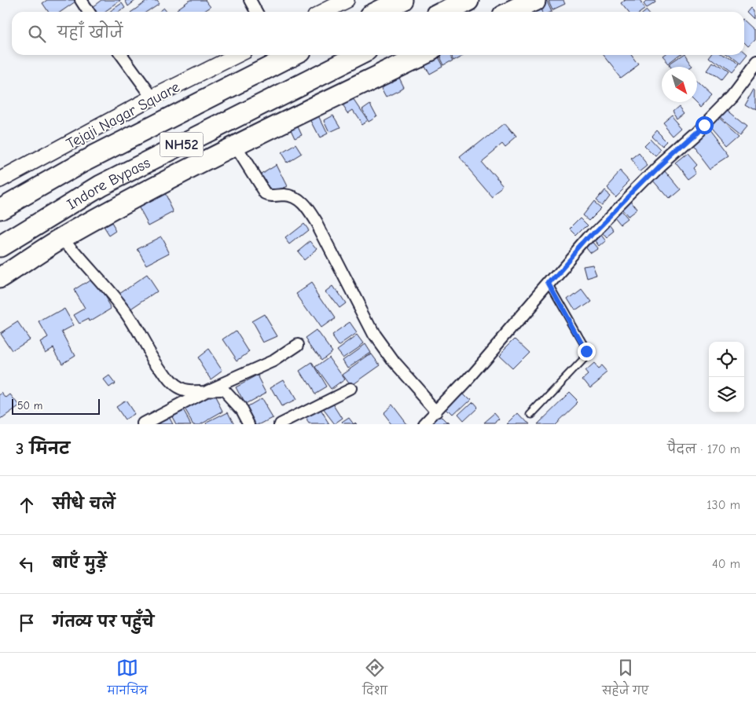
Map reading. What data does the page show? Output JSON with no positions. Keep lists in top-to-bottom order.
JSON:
{
  "streets": {
    "highway": ["NH52", "Indore Bypass"],
    "street": ["Tejaji Nagar Square"]
  },
  "scale_bar": "50 m",
  "north": "bottom right",
  "page": {
    "search": "यहाँ खोजें",
    "scale": "50 m",
    "heading": ["3 मिनट", "पैदल · 170 m"],
    "list": [
      ["सीधे चलें", "130 m"],
      ["बाएँ मुड़ें", "40 m"],
      "गंतव्य पर पहुँचे"
    ],
    "nav": ["मानचित्र", "दिशा", "सहेजे गए"]
  }
}
